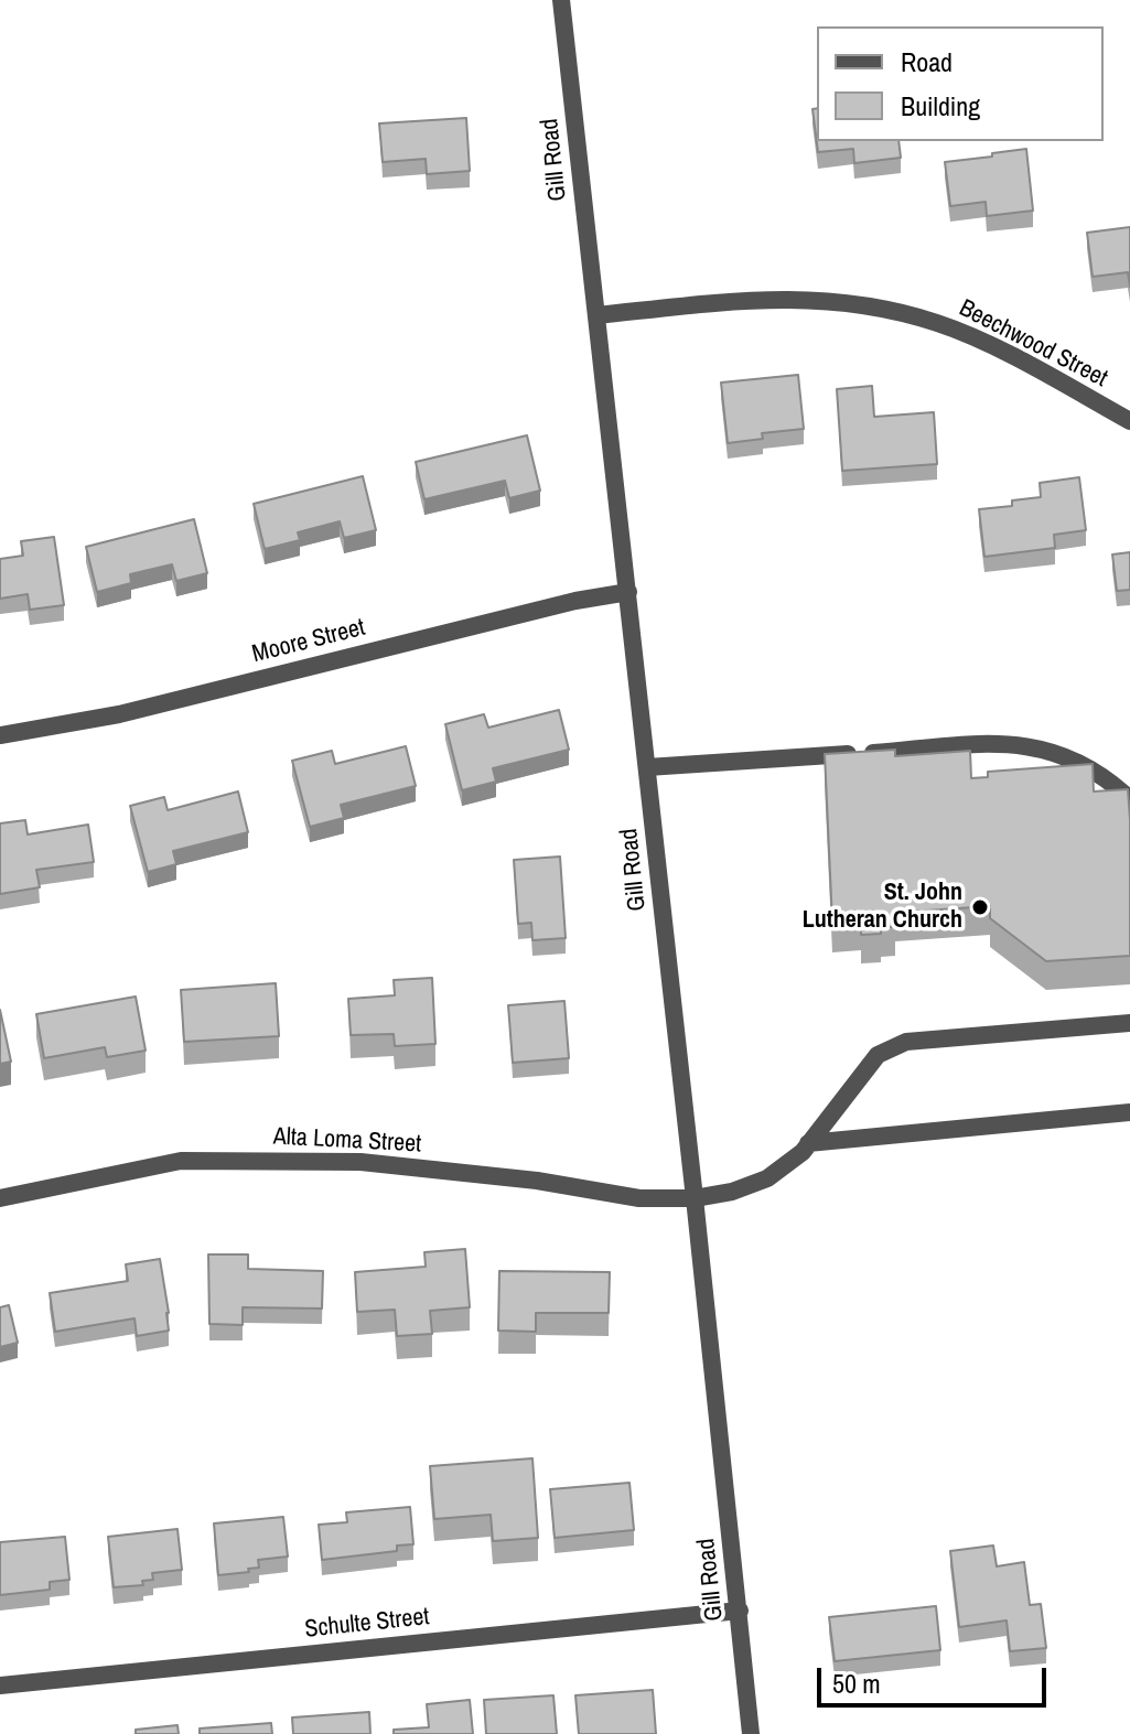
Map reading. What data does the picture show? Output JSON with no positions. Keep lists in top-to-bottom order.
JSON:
{
  "streets": {
    "street": [
      "Gill Road",
      "Beechwood Street",
      "Moore Street",
      "Alta Loma Street",
      "Schulte Street"
    ]
  },
  "crossings": [
    ["Gill Road", "Beechwood Street"],
    ["Gill Road", "Moore Street"],
    ["Gill Road", "Alta Loma Street"],
    ["Gill Road", "Schulte Street"]
  ],
  "places": ["St. John Lutheran Church"],
  "legend": ["Road", "Building"],
  "scale_bar": "50 m"
}
